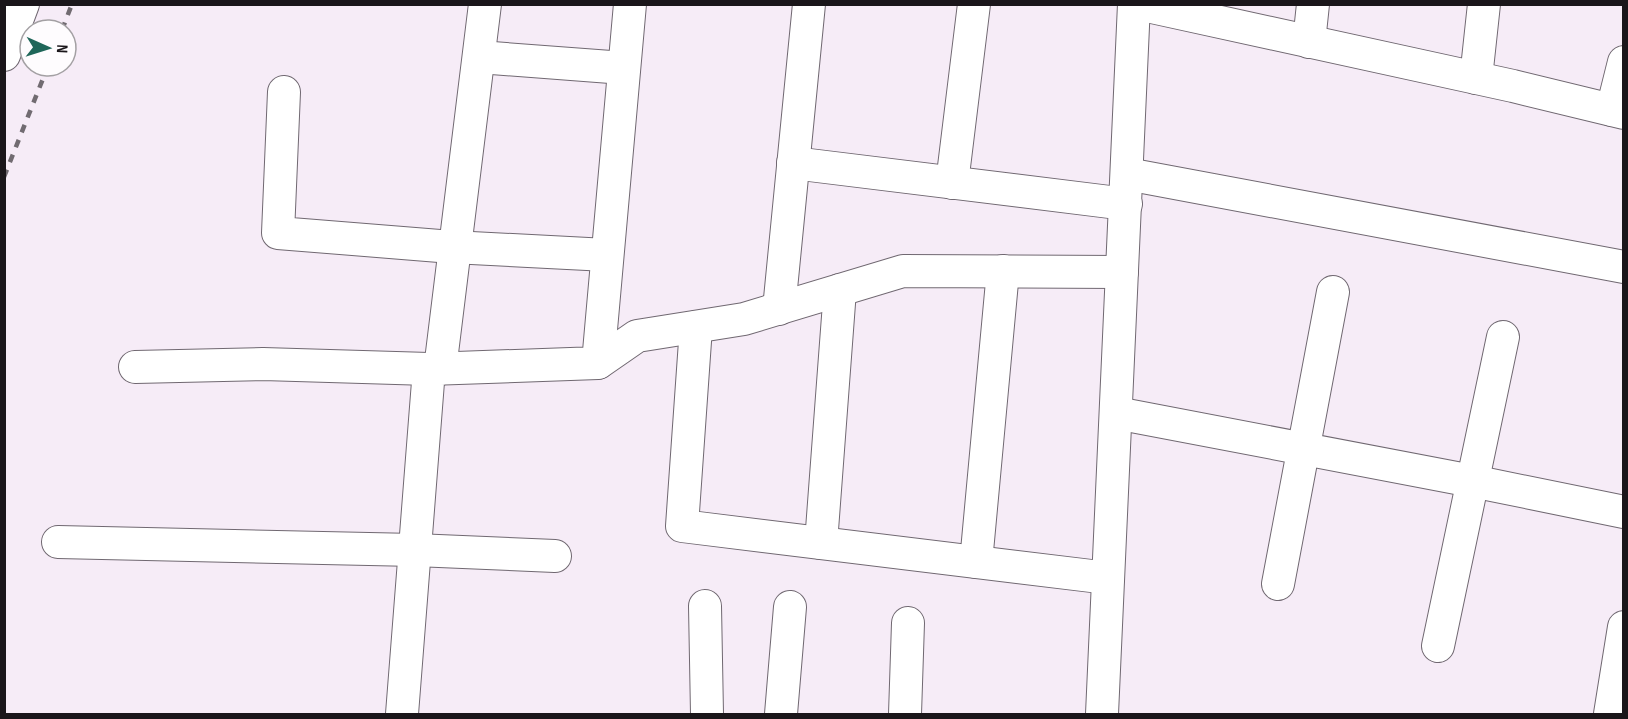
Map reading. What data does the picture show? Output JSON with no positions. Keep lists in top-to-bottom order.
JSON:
{
  "north": "right"
}
